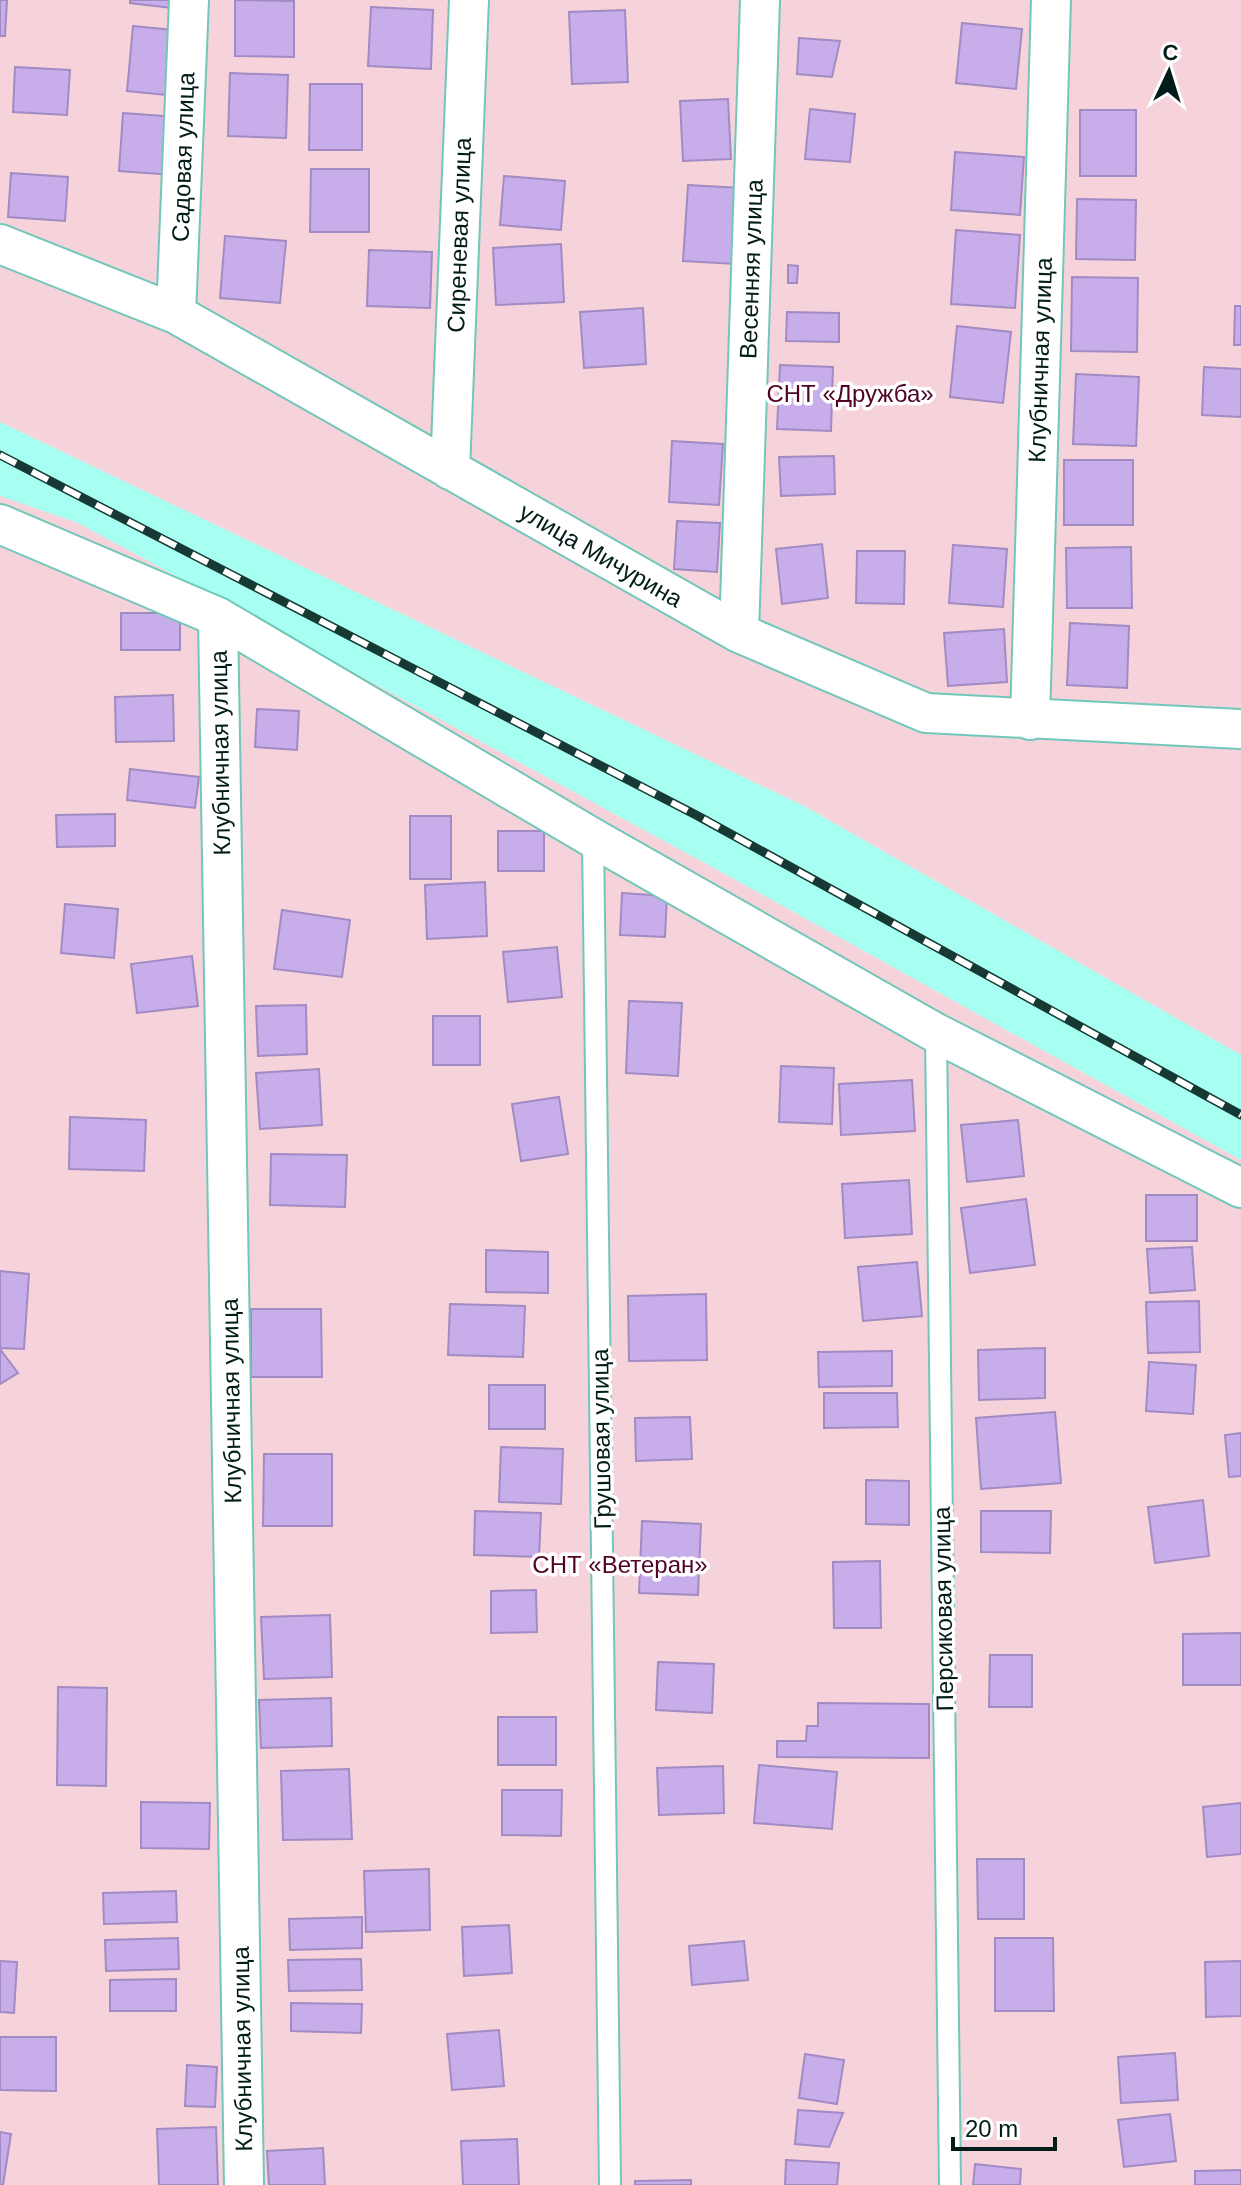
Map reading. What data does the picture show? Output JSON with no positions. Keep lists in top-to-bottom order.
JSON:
{
  "streets": {
    "street": [
      "Садовая улица",
      "Сиреневая улица",
      "Весенняя улица",
      "Клубничная улица",
      "улица Мичурина"
    ],
    "lane": ["Грушовая улица", "Персиковая улица"]
  },
  "crossings": [
    ["Садовая улица", "улица Мичурина"],
    ["Сиреневая улица", "улица Мичурина"],
    ["Весенняя улица", "улица Мичурина"],
    ["Клубничная улица", "улица Мичурина"]
  ],
  "parks": ["СНТ «Дружба»", "СНТ «Ветеран»"],
  "scale_bar": "20 m",
  "north": "top"
}
